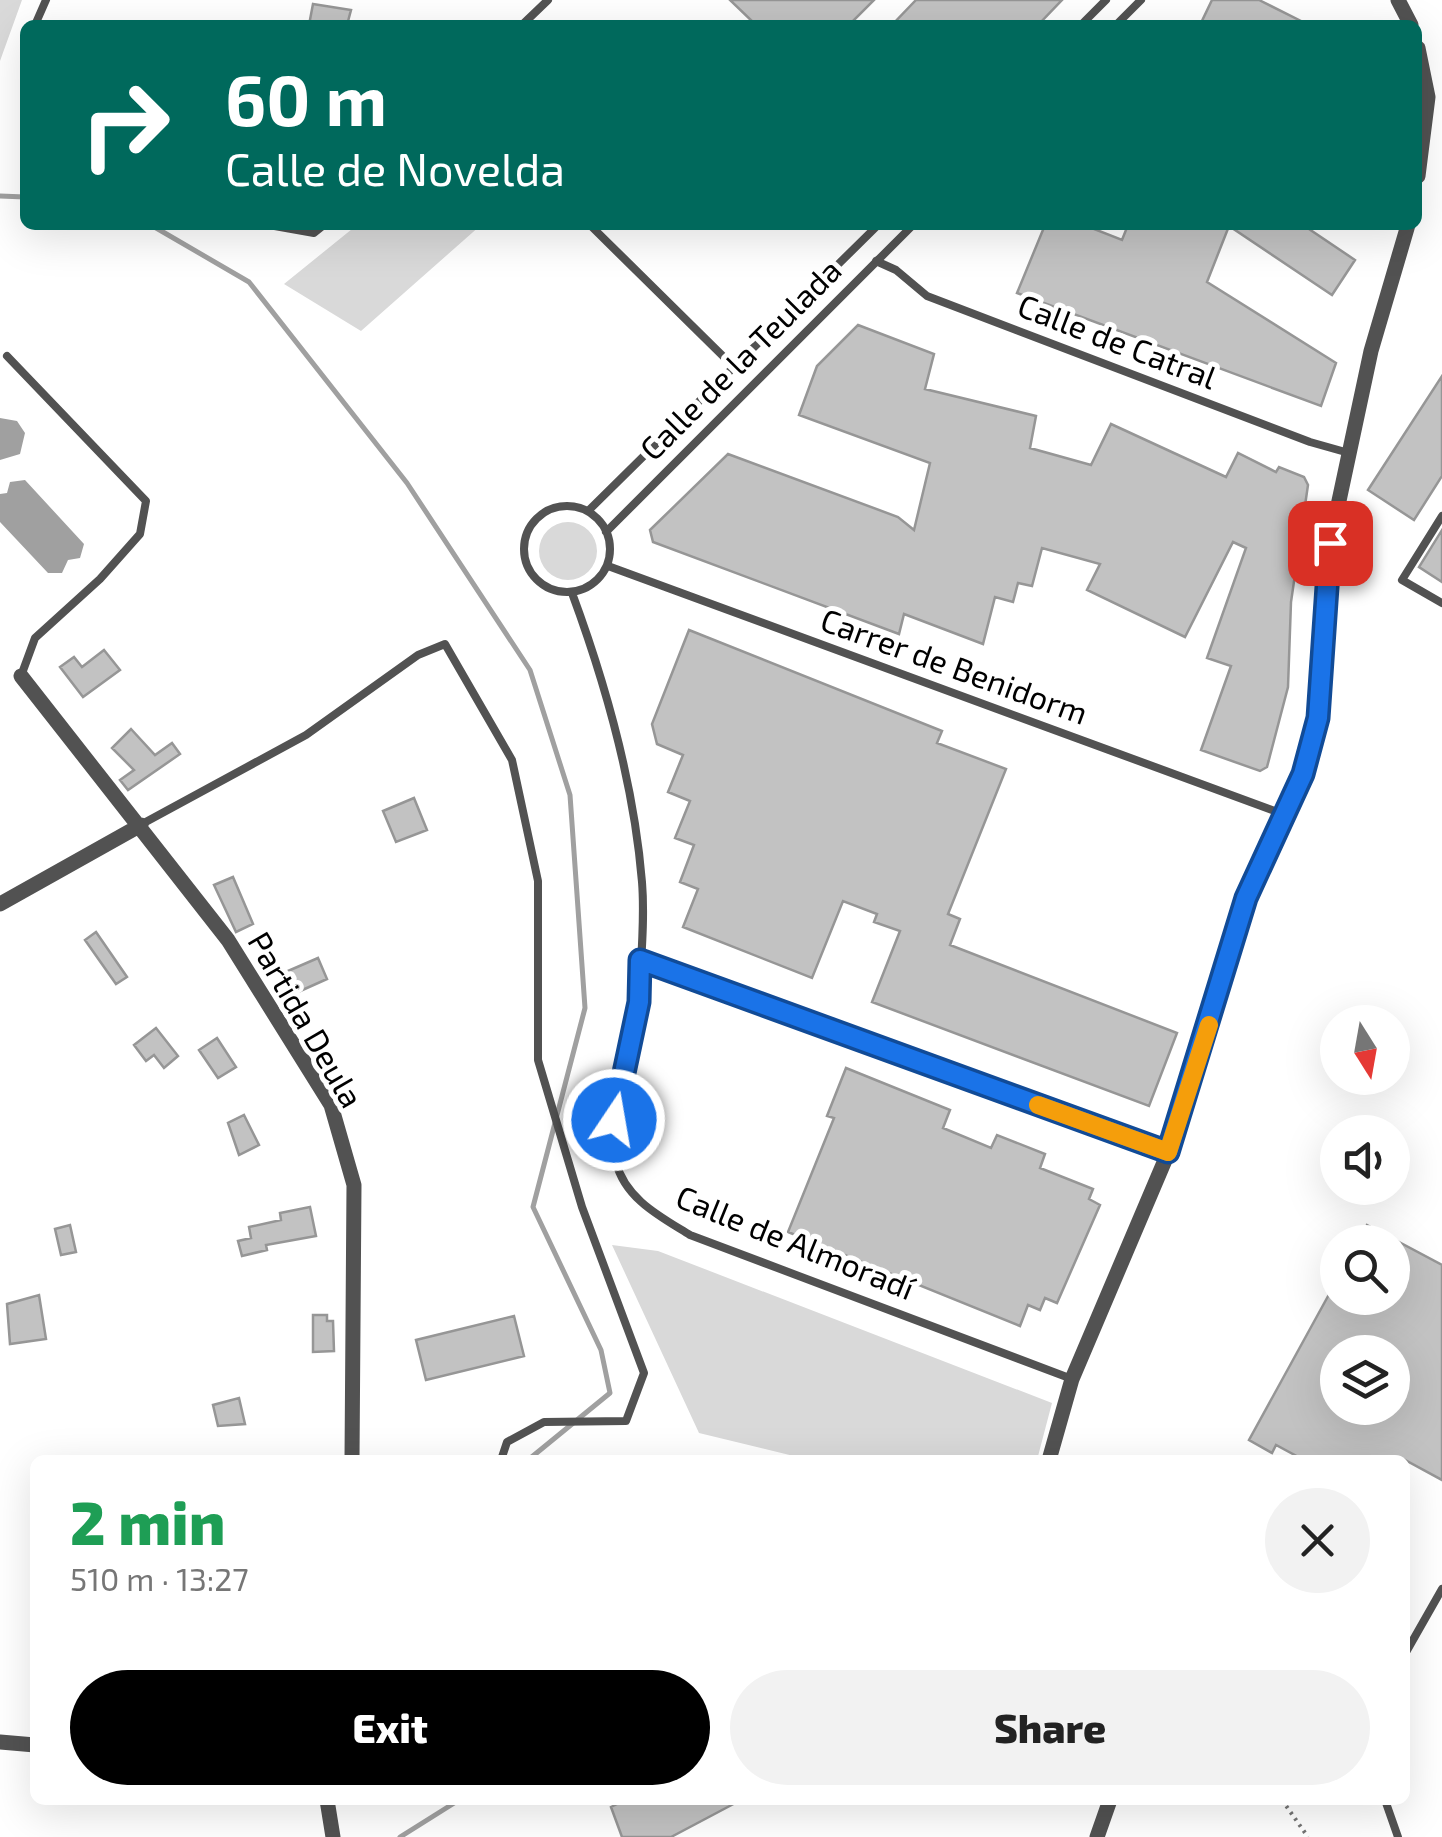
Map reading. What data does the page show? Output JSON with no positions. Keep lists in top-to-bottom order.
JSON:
{
  "streets": {
    "street": ["Partida Deula"],
    "lane": [
      "Calle de Catral",
      "Calle de la Teulada",
      "Carrer de Benidorm",
      "Calle de Almoradí"
    ]
  },
  "crossings": [
    ["Calle de Catral", "Calle de la Teulada"],
    ["Calle de la Teulada", "Carrer de Benidorm"],
    ["Calle de la Teulada", "Calle de Almoradí"],
    ["Carrer de Benidorm", "Calle de Almoradí"]
  ],
  "north": "bottom",
  "page": {
    "turn": ["60 m", "Calle de Novelda"],
    "heading": ["2 min", "510 m · 13:27"],
    "buttons": ["Exit", "Share"]
  }
}
